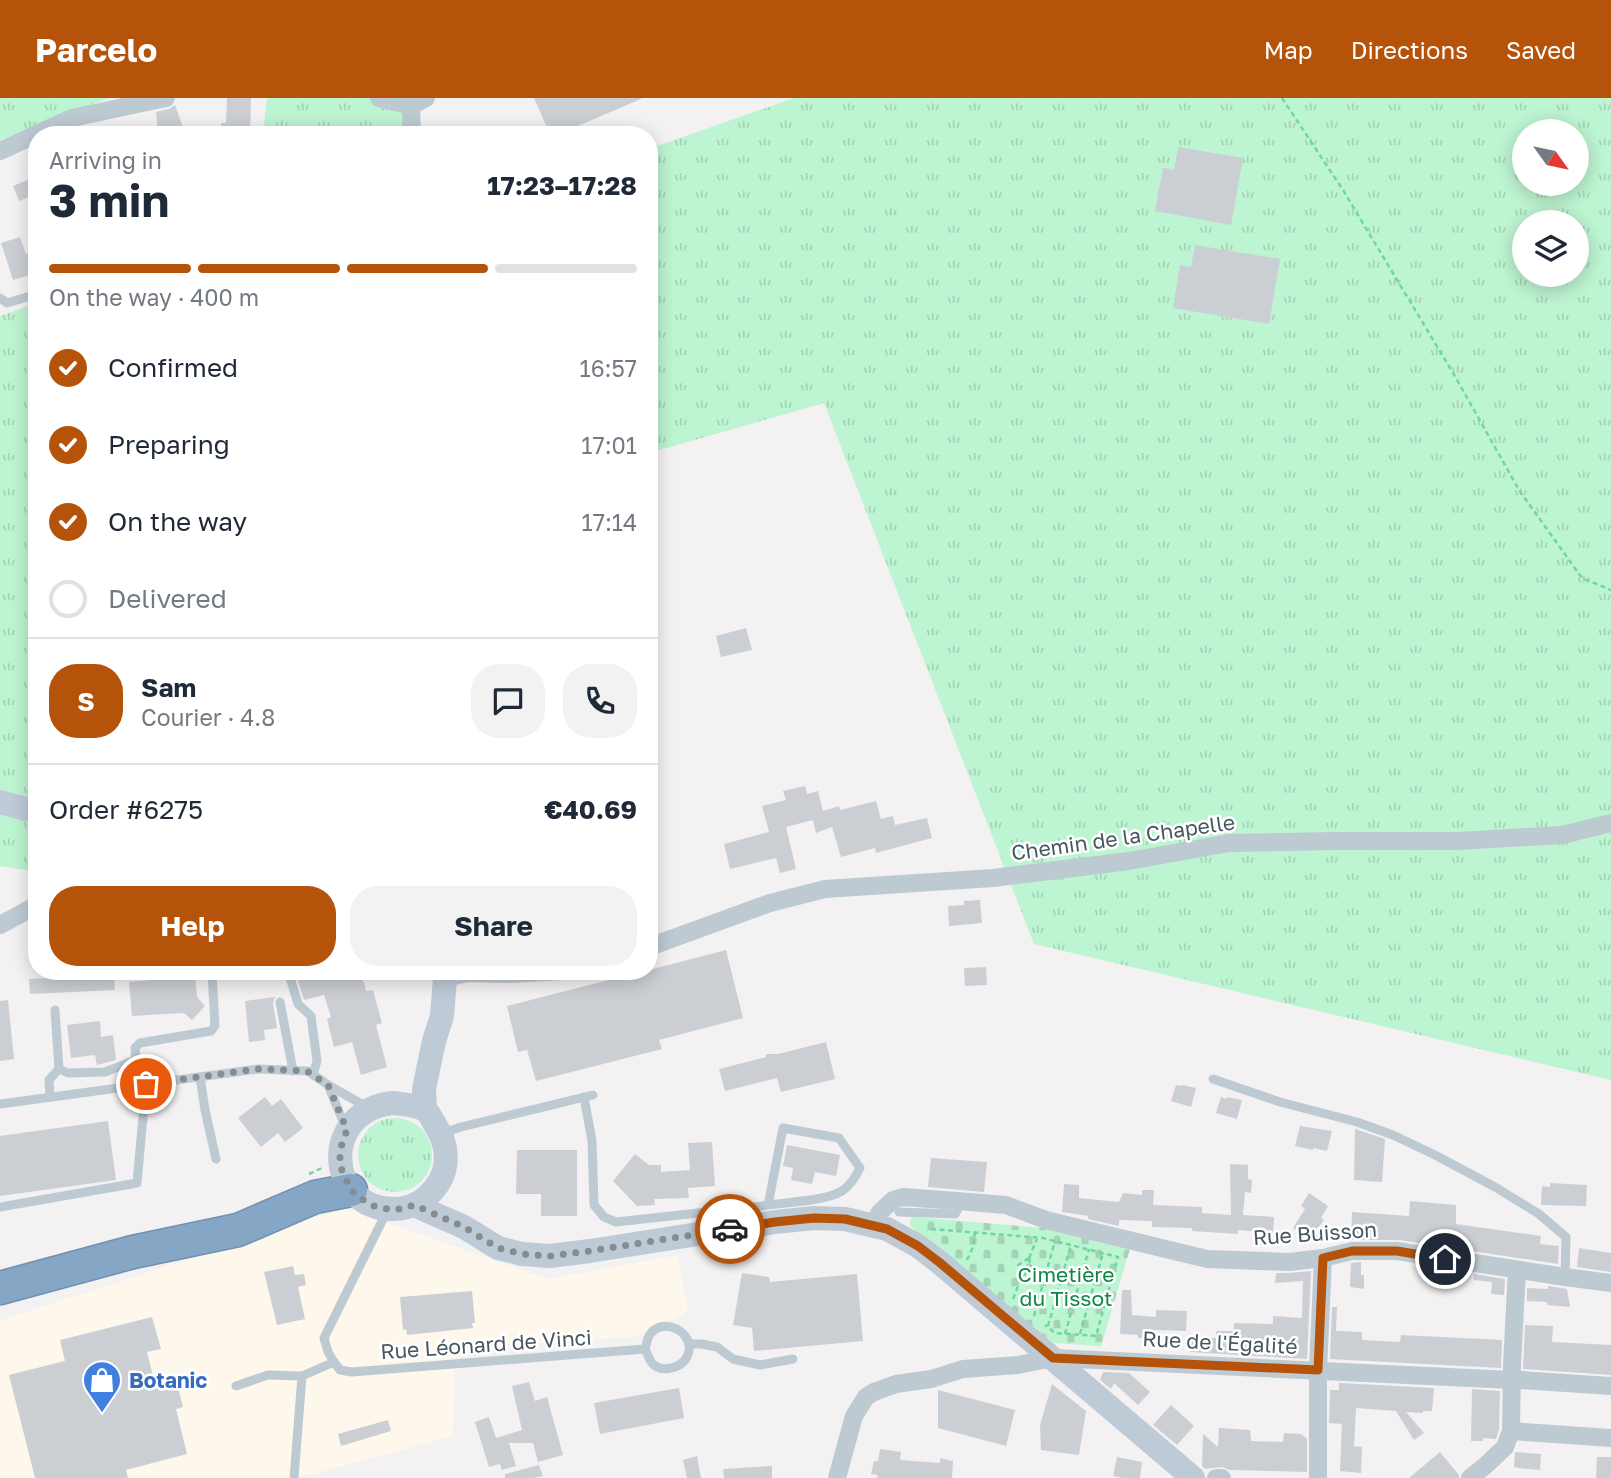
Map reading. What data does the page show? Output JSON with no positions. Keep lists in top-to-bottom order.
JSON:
{
  "streets": {
    "street": ["Chemin de la Chapelle", "Rue Buisson", "Rue de l'Égalité"],
    "lane": ["Rue Léonard de Vinci"]
  },
  "parks": ["Cimetière du Tissot"],
  "places": {
    "shop": ["Botanic"]
  },
  "north": "bottom right",
  "page": {
    "header": "Parcelo",
    "nav": ["Map", "Directions", "Saved"],
    "heading": ["3 min", "Arriving in", "17:23–17:28"],
    "panel": [
      "Sam",
      "Courier · 4.8",
      "Order #6275",
      "€40.69"
    ],
    "bar": "On the way · 400 m",
    "list": [
      ["Confirmed", "16:57"],
      ["Preparing", "17:01"],
      ["On the way", "17:14"],
      "Delivered"
    ],
    "round": "S",
    "buttons": ["Help", "Share"]
  }
}
